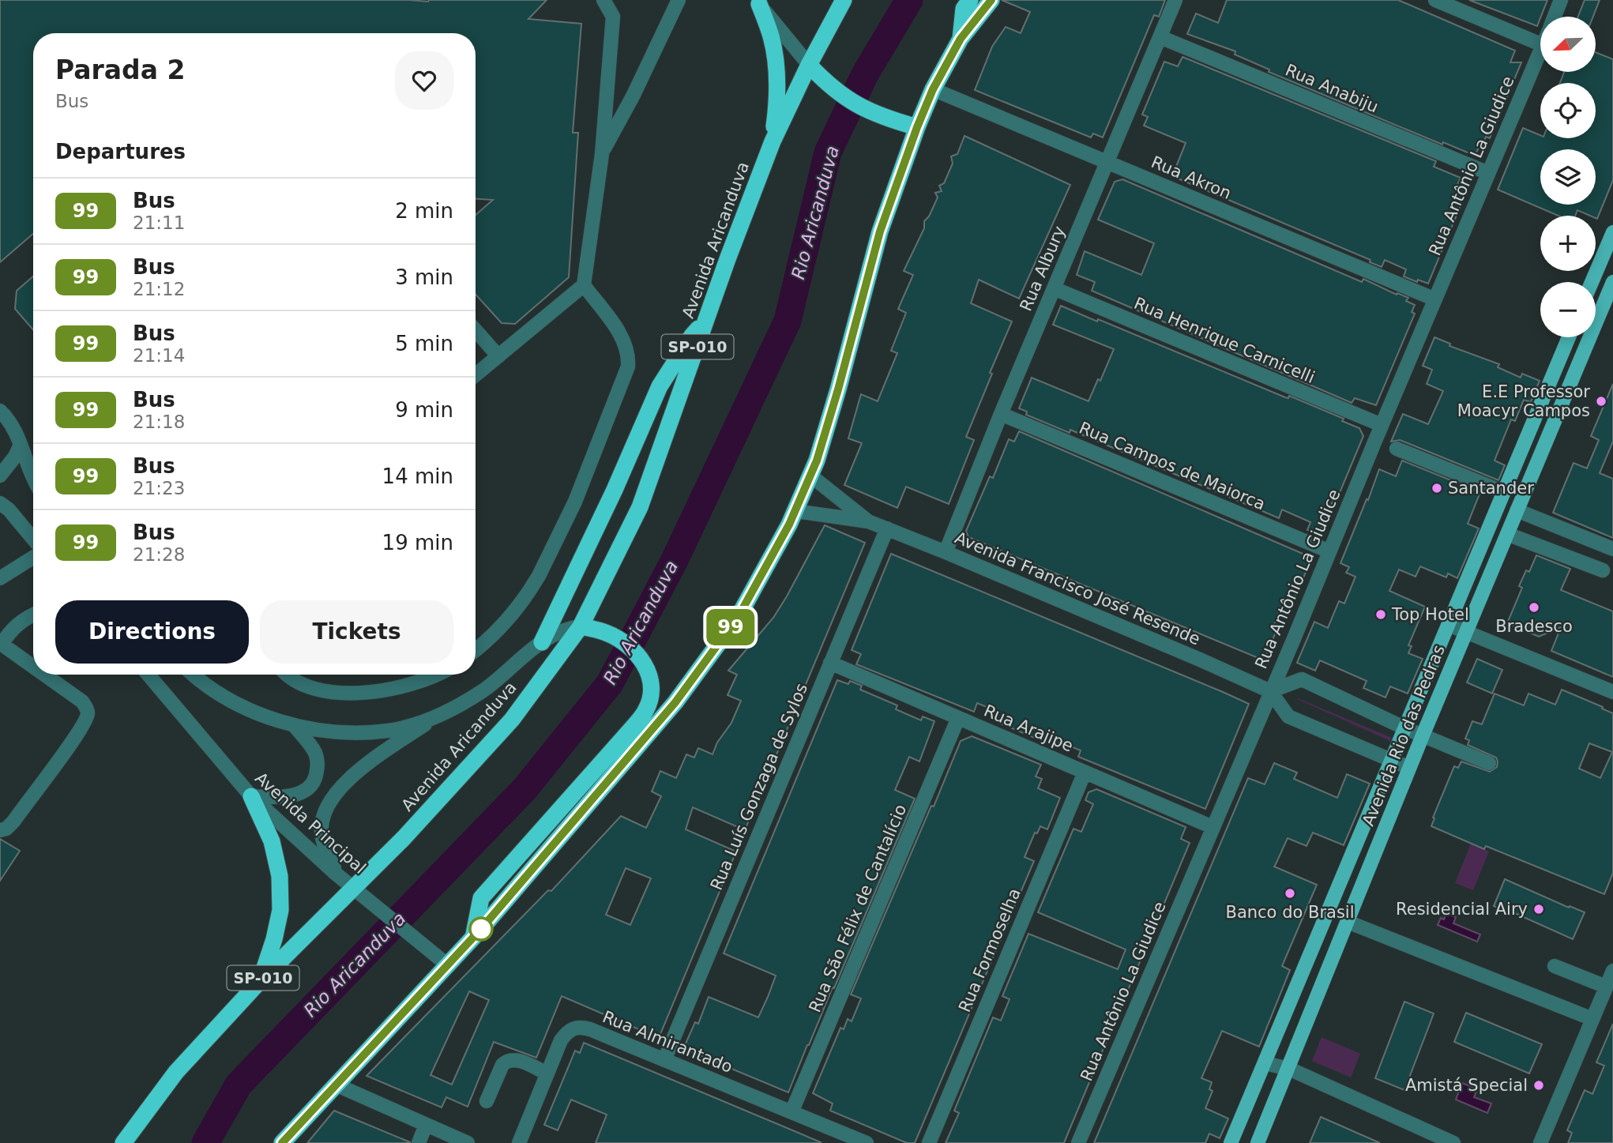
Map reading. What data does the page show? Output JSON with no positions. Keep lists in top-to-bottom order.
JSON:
{
  "streets": {
    "highway": ["Avenida Aricanduva", "SP-010"],
    "main road": ["Avenida Rio das Pedras"],
    "street": [
      "Rua Anabiju",
      "Rua Antônio La Giudice",
      "Rua Akron",
      "Rua Albury",
      "Rua Henrique Carnicelli",
      "Rua Campos de Maiorca",
      "Avenida Francisco José Resende",
      "Rua Arajipe",
      "Rua Luís Gonzaga de Sylos",
      "Avenida Principal",
      "Rua São Félix de Cantalício",
      "Rua Formoselha",
      "Rua Almirantado"
    ]
  },
  "crossings": [
    ["Rua Anabiju", "Rua Antônio La Giudice"],
    ["Rua Anabiju", "Rua Albury"],
    ["Rua Antônio La Giudice", "Rua Akron"],
    ["Rua Antônio La Giudice", "Rua Henrique Carnicelli"],
    ["Rua Antônio La Giudice", "Rua Campos de Maiorca"],
    ["Rua Antônio La Giudice", "Avenida Francisco José Resende"],
    ["Rua Antônio La Giudice", "Rua Arajipe"],
    ["Rua Akron", "Rua Albury"],
    ["Avenida Aricanduva", "Avenida Principal"],
    ["Rua Albury", "Rua Henrique Carnicelli"],
    ["Rua Albury", "Rua Campos de Maiorca"],
    ["Rua Albury", "Avenida Francisco José Resende"],
    ["Avenida Francisco José Resende", "Rua Luís Gonzaga de Sylos"],
    ["Rua Arajipe", "Rua Luís Gonzaga de Sylos"],
    ["Rua Arajipe", "Rua São Félix de Cantalício"],
    ["Rua Arajipe", "Rua Formoselha"],
    ["Rua Luís Gonzaga de Sylos", "Rua Almirantado"],
    ["Rua São Félix de Cantalício", "Rua Almirantado"]
  ],
  "water": ["Rio Aricanduva"],
  "places": [
    "E.E Professor Moacyr Campos",
    "Santander",
    "Bradesco",
    "Top Hotel",
    "Banco do Brasil",
    "Residencial Airy",
    "Amistá Special"
  ],
  "lines": ["bus line 99"],
  "north": "bottom left",
  "page": {
    "on_map": "99",
    "map_buttons": ["+", "−"],
    "heading": [
      ["Parada 2", "Bus"],
      "Departures"
    ],
    "list": [
      {
        "mark": "99",
        "name": "Bus",
        "note": "21:11",
        "value": "2 min"
      },
      {
        "mark": "99",
        "name": "Bus",
        "note": "21:12",
        "value": "3 min"
      },
      {
        "mark": "99",
        "name": "Bus",
        "note": "21:14",
        "value": "5 min"
      },
      {
        "mark": "99",
        "name": "Bus",
        "note": "21:18",
        "value": "9 min"
      },
      {
        "mark": "99",
        "name": "Bus",
        "note": "21:23",
        "value": "14 min"
      },
      {
        "mark": "99",
        "name": "Bus",
        "note": "21:28",
        "value": "19 min"
      }
    ],
    "buttons": ["Directions", "Tickets"]
  }
}
